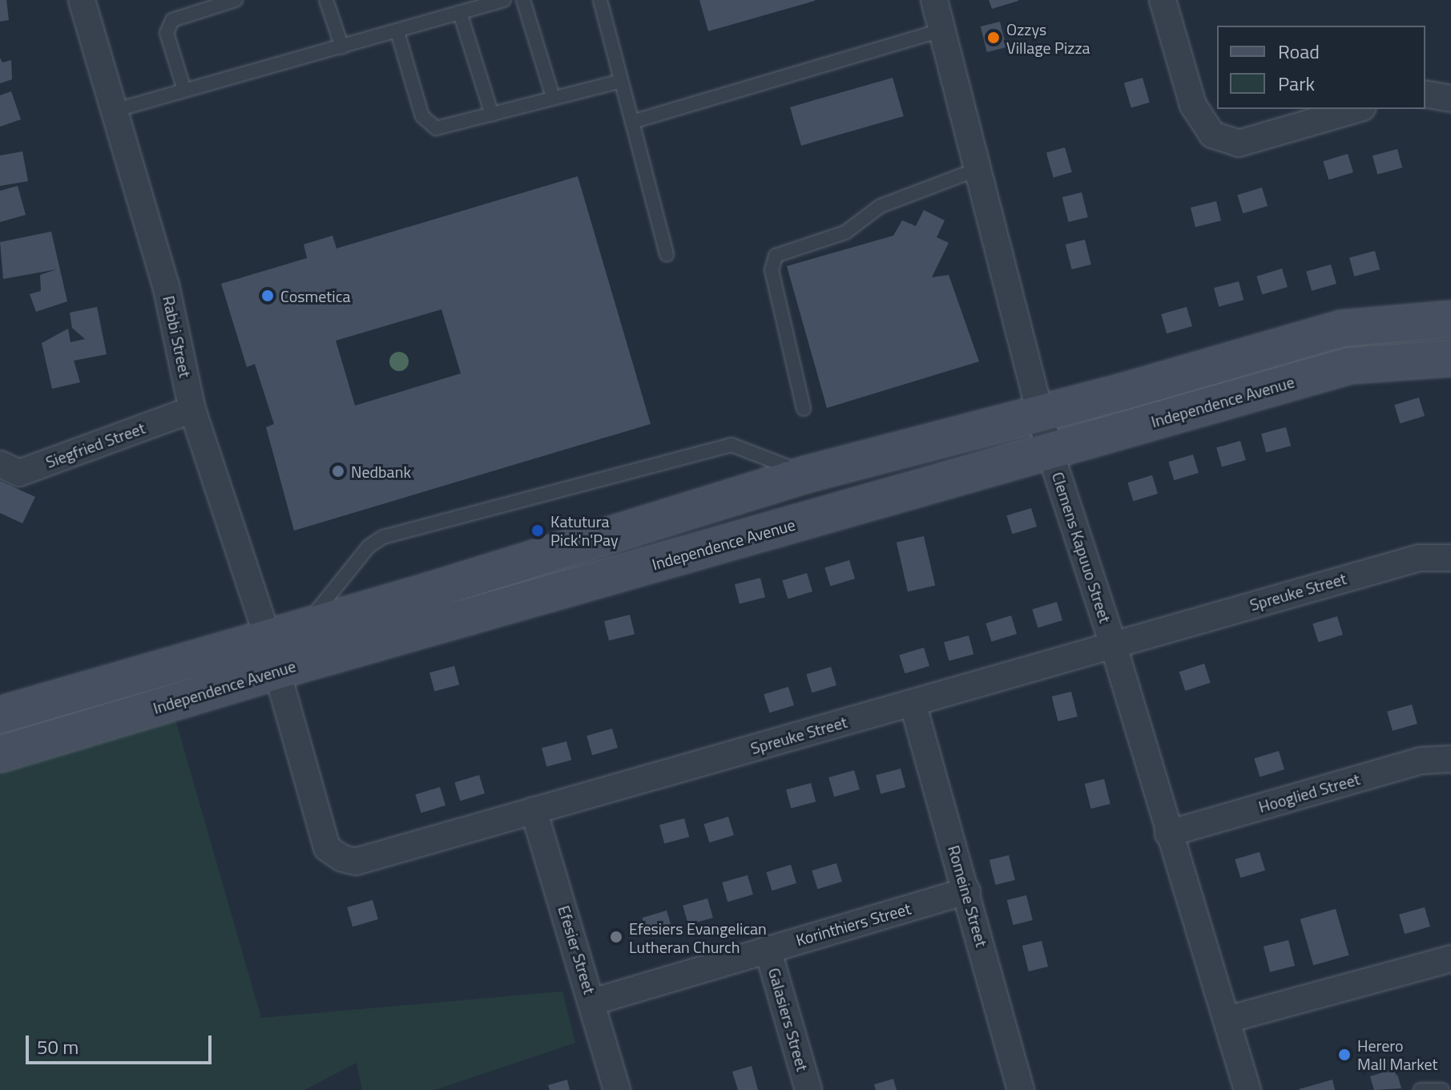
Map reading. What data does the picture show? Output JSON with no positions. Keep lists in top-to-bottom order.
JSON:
{
  "streets": {
    "main road": ["Independence Avenue"],
    "street": [
      "Rabbi Street",
      "Siegfried Street",
      "Clemens Kapuuo Street",
      "Spreuke Street",
      "Hooglied Street",
      "Romeine Street",
      "Korinthiers Street",
      "Efesier Street",
      "Galasiers Street"
    ]
  },
  "crossings": [
    ["Rabbi Street", "Independence Avenue"],
    ["Rabbi Street", "Siegfried Street"],
    ["Rabbi Street", "Spreuke Street"],
    ["Independence Avenue", "Clemens Kapuuo Street"],
    ["Independence Avenue", "Spreuke Street"],
    ["Clemens Kapuuo Street", "Spreuke Street"],
    ["Clemens Kapuuo Street", "Hooglied Street"],
    ["Spreuke Street", "Romeine Street"],
    ["Spreuke Street", "Efesier Street"],
    ["Romeine Street", "Korinthiers Street"],
    ["Korinthiers Street", "Efesier Street"],
    ["Korinthiers Street", "Galasiers Street"]
  ],
  "places": [
    "Ozzys Village Pizza",
    "Cosmetica",
    "Nedbank",
    "Katutura Pick'n'Pay",
    "Efesiers Evangelican Lutheran Church",
    "Herero Mall Market"
  ],
  "legend": ["Road", "Park"],
  "scale_bar": "50 m"
}
